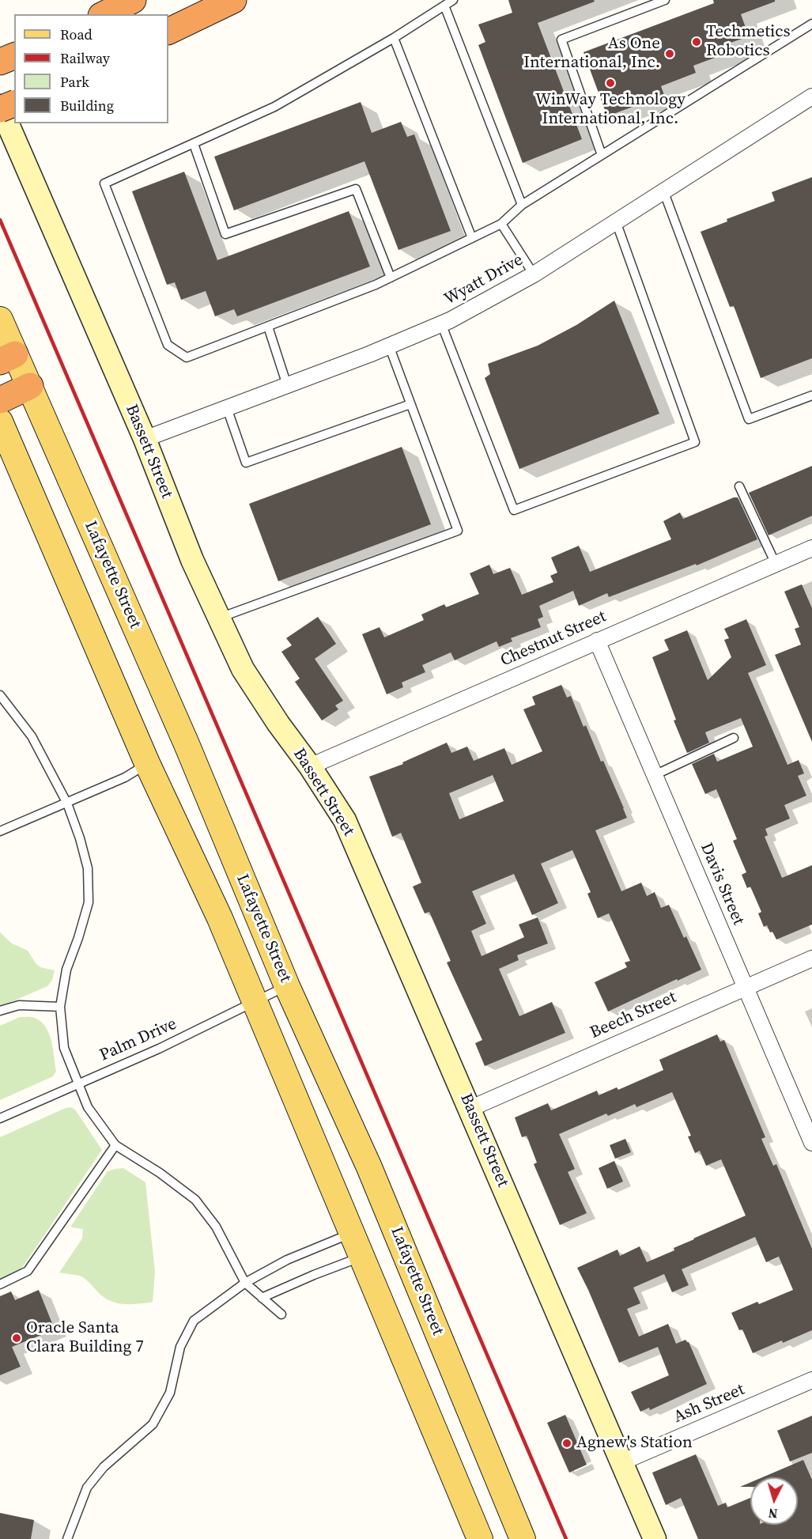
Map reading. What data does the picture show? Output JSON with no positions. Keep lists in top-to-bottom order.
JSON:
{
  "streets": {
    "main road": ["Lafayette Street"],
    "street": [
      "Wyatt Drive",
      "Bassett Street",
      "Chestnut Street",
      "Davis Street",
      "Beech Street",
      "Ash Street"
    ],
    "lane": ["Palm Drive"]
  },
  "crossings": [
    ["Wyatt Drive", "Bassett Street"],
    ["Bassett Street", "Chestnut Street"],
    ["Bassett Street", "Beech Street"],
    ["Bassett Street", "Ash Street"],
    ["Lafayette Street", "Palm Drive"],
    ["Chestnut Street", "Davis Street"],
    ["Davis Street", "Beech Street"]
  ],
  "places": [
    "Techmetics Robotics",
    "As One International, Inc.",
    "WinWay Technology International, Inc.",
    "Oracle Santa Clara Building 7",
    "Agnew's Station"
  ],
  "legend": [
    "Road",
    "Railway",
    "Park",
    "Building"
  ],
  "north": "bottom"
}
